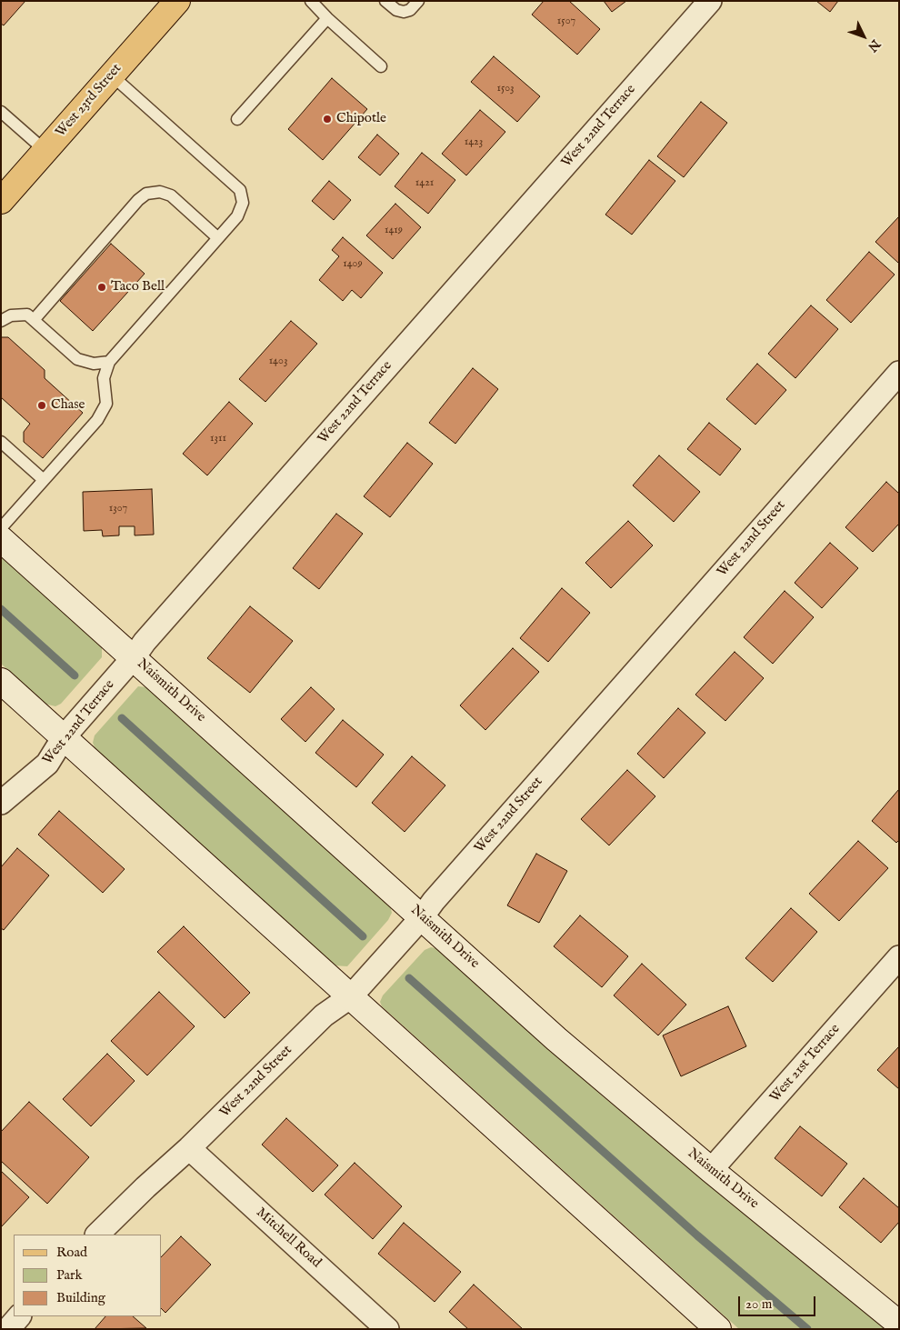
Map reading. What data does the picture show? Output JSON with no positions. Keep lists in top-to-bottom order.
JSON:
{
  "streets": {
    "main road": ["West 23rd Street"],
    "street": [
      "West 22nd Terrace",
      "West 22nd Street",
      "Naismith Drive",
      "West 21st Terrace",
      "Mitchell Road"
    ]
  },
  "crossings": [
    ["West 22nd Terrace", "Naismith Drive"],
    ["West 22nd Street", "Naismith Drive"],
    ["West 22nd Street", "Mitchell Road"],
    ["Naismith Drive", "West 21st Terrace"]
  ],
  "places": ["Chipotle", "Taco Bell", "Chase"],
  "house_numbers": [
    "1507",
    "1503",
    "1423",
    "1421",
    "1419",
    "1409",
    "1403",
    "1311",
    "1307"
  ],
  "legend": ["Road", "Park", "Building"],
  "scale_bar": "20 m",
  "north": "bottom right"
}
